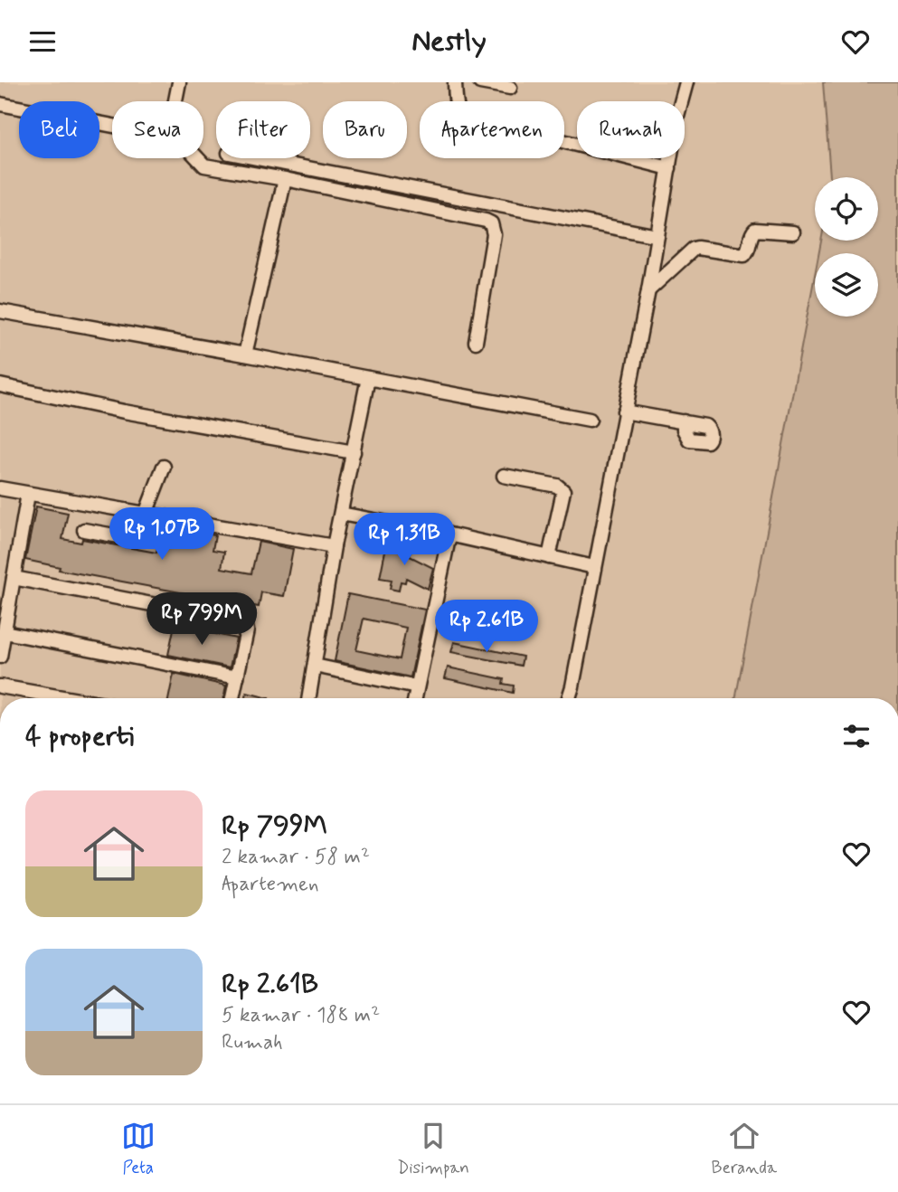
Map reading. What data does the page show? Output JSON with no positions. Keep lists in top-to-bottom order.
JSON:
{
  "page": {
    "header": "Nestly",
    "chip": [
      "Beli",
      "Sewa",
      "Filter",
      "Baru",
      "Apartemen",
      "Rumah"
    ],
    "price": [
      "Rp 1.07B",
      "Rp 1.31B",
      "Rp 799M",
      "Rp 2.61B"
    ],
    "heading": "4 properti",
    "list": [
      {
        "name": "Rp 799M",
        "note": "2 kamar · 58 m² · Apartemen"
      },
      {
        "name": "Rp 2.61B",
        "note": "5 kamar · 188 m² · Rumah"
      }
    ],
    "tabs": ["Peta", "Disimpan", "Beranda"]
  }
}
